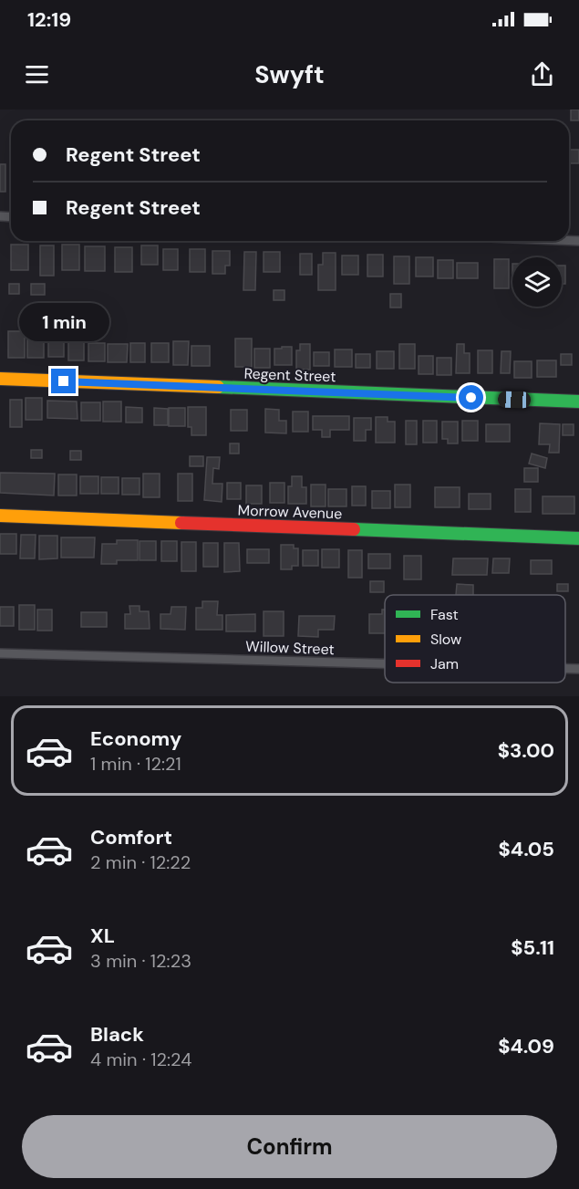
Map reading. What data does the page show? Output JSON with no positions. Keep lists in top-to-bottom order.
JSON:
{
  "streets": {
    "street": ["Regent Street", "Morrow Avenue", "Willow Street"]
  },
  "legend": ["Fast", "Slow", "Jam"],
  "page": {
    "status": "12:19",
    "header": "Swyft",
    "banner": ["Regent Street", "Regent Street"],
    "bubble": "1 min",
    "list": [
      {
        "name": "Economy",
        "note": "1 min · 12:21",
        "value": "$3.00"
      },
      {
        "name": "Comfort",
        "note": "2 min · 12:22",
        "value": "$4.05"
      },
      {
        "name": "XL",
        "note": "3 min · 12:23",
        "value": "$5.11"
      },
      {
        "name": "Black",
        "note": "4 min · 12:24",
        "value": "$4.09"
      }
    ],
    "buttons": "Confirm"
  }
}
